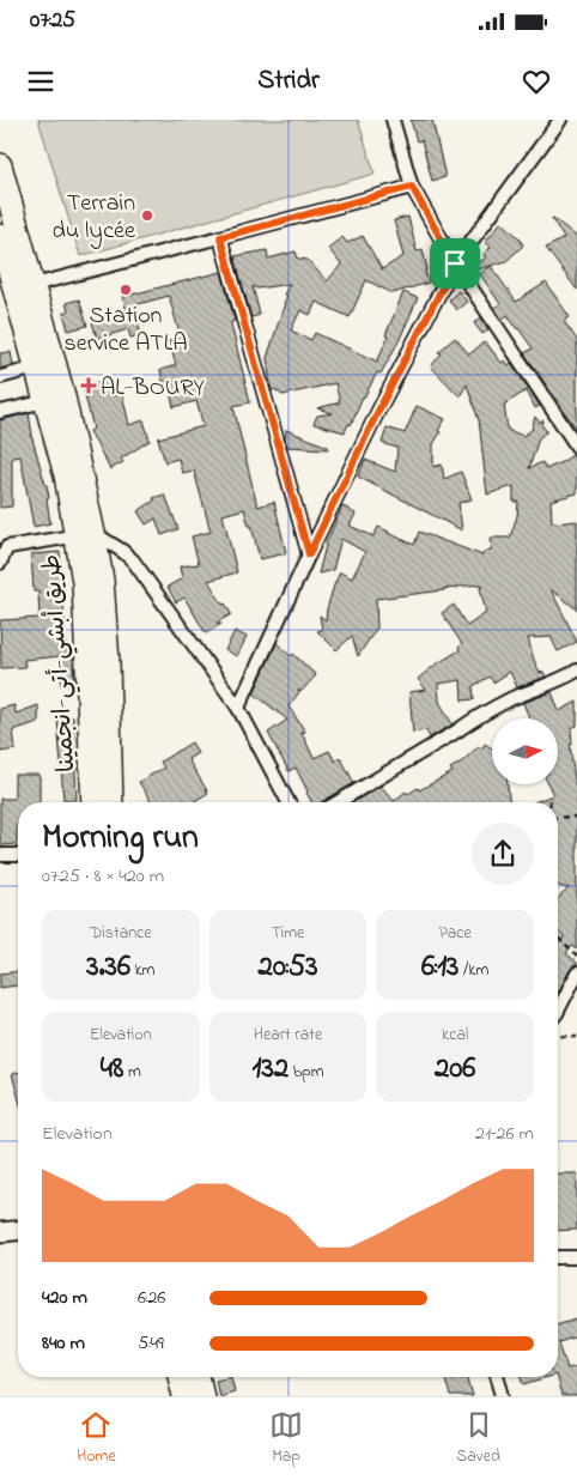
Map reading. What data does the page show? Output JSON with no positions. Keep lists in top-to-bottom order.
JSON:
{
  "streets": {
    "highway": ["طريق أبشي-أتي-انجمينا"]
  },
  "places": {
    "other": ["Terrain du lycée", "Station service ATLA"],
    "health": ["AL-BOURY"]
  },
  "north": "right",
  "page": {
    "status": "07:25",
    "header": "Stridr",
    "heading": ["Morning run", "07:25 · 8 × 420 m"],
    "stats": [
      ["Distance", "3.36 km"],
      ["Time", "20:53"],
      ["Pace", "6:13 /km"],
      ["Elevation", "48 m"],
      ["Heart rate", "132 bpm"],
      ["kcal", "206"]
    ],
    "chart": ["Elevation", "21–26 m"],
    "list": [
      {
        "name": "420 m",
        "note": "6:26"
      },
      {
        "name": "840 m",
        "note": "5:49"
      }
    ],
    "tabs": ["Home", "Map", "Saved"]
  }
}
